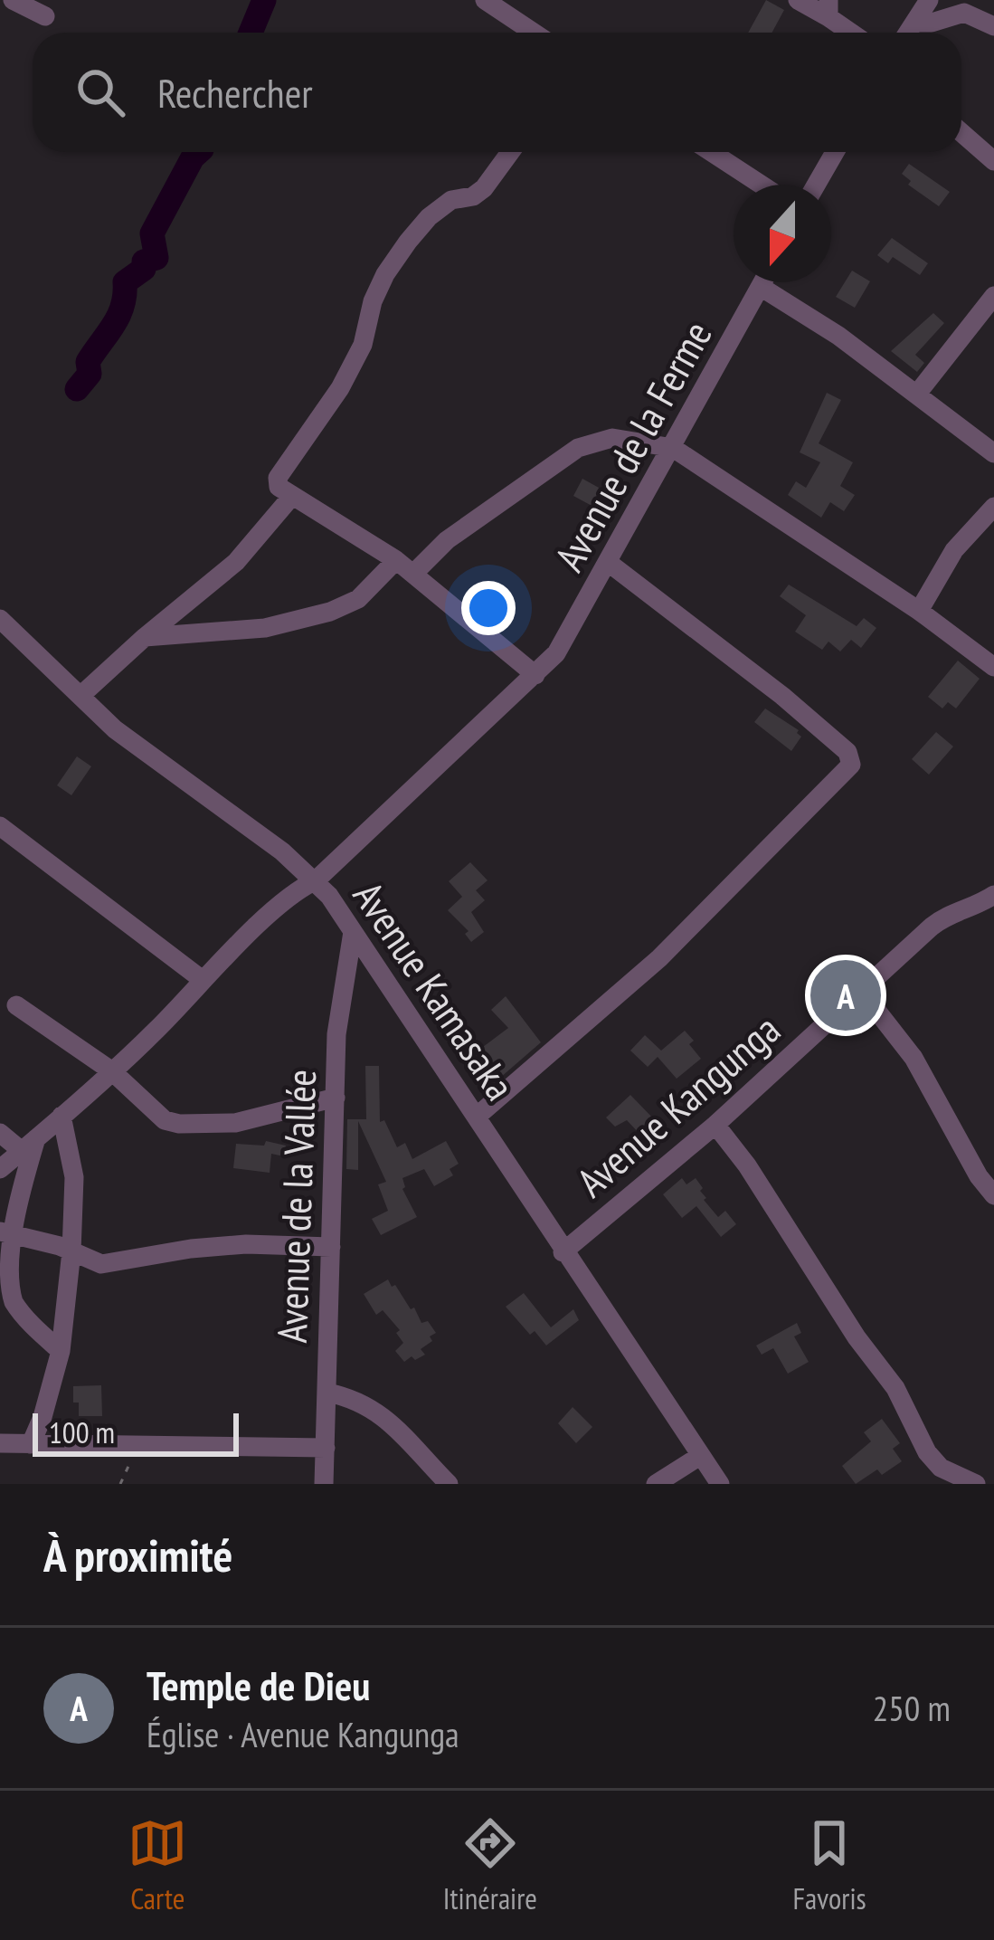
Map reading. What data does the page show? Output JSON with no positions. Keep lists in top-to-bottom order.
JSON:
{
  "streets": {
    "street": [
      "Avenue de la Ferme",
      "Avenue Kamasaka",
      "Avenue Kangunga",
      "Avenue de la Vallée"
    ]
  },
  "crossings": [
    ["Avenue de la Ferme", "Avenue Kamasaka"],
    ["Avenue Kamasaka", "Avenue Kangunga"],
    ["Avenue Kamasaka", "Avenue de la Vallée"]
  ],
  "scale_bar": "100 m",
  "north": "bottom",
  "page": {
    "search": "Rechercher",
    "pins": "A",
    "scale": "100 m",
    "heading": "À proximité",
    "list": [
      {
        "mark": "A",
        "name": "Temple de Dieu",
        "note": "Église · Avenue Kangunga",
        "value": "250 m"
      }
    ],
    "nav": ["Carte", "Itinéraire", "Favoris"]
  }
}
